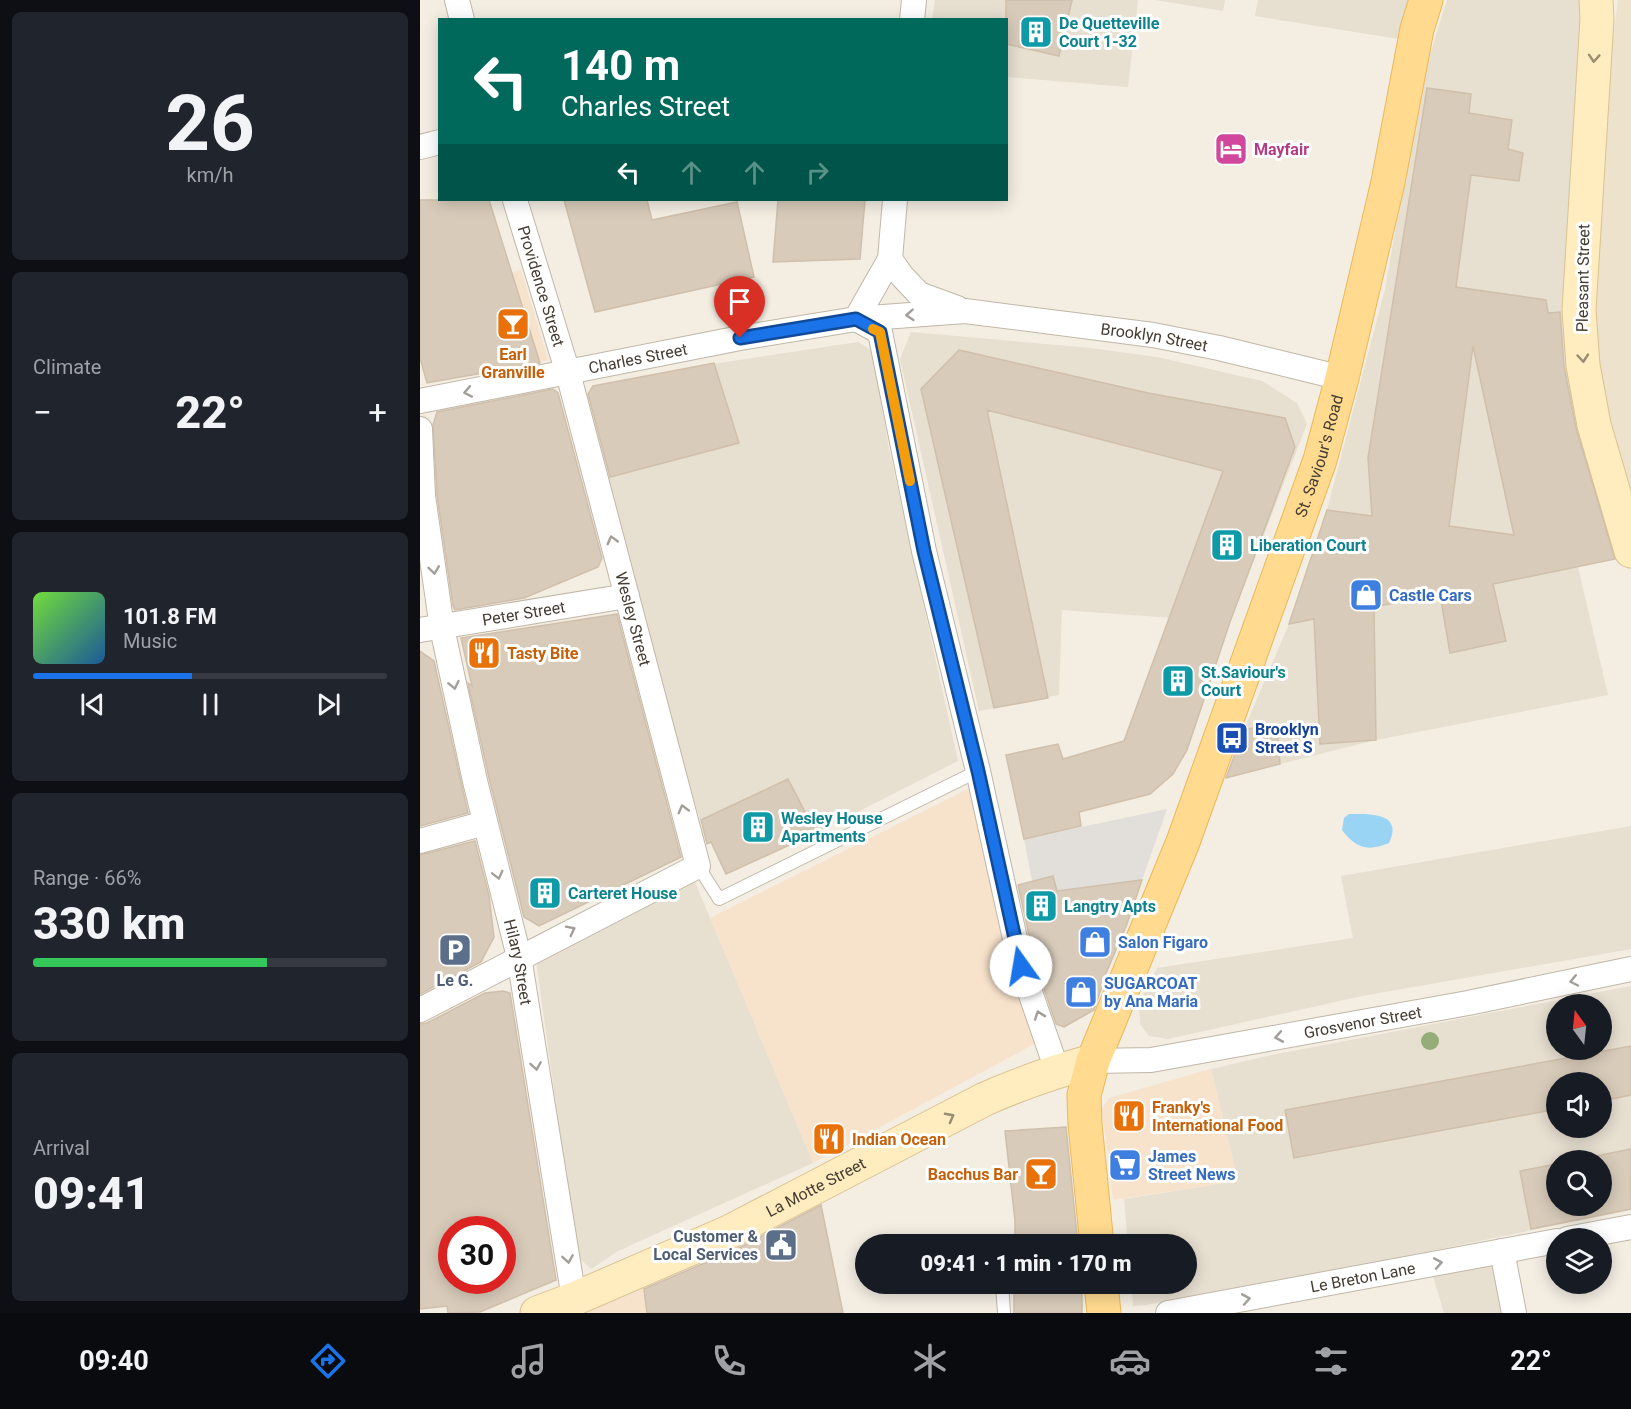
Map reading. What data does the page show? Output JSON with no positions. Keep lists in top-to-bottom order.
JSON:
{
  "streets": {
    "main road": ["Pleasant Street", "St. Saviour's Road", "La Motte Street"],
    "street": [
      "Providence Street",
      "Brooklyn Street",
      "Charles Street",
      "Peter Street",
      "Wesley Street",
      "Hilary Street",
      "Grosvenor Street",
      "Le Breton Lane"
    ]
  },
  "crossings": [
    ["Providence Street", "Charles Street"],
    ["Providence Street", "Wesley Street"],
    ["Brooklyn Street", "Charles Street"],
    ["Brooklyn Street", "St. Saviour's Road"],
    ["Charles Street", "Wesley Street"],
    ["St. Saviour's Road", "Grosvenor Street"],
    ["St. Saviour's Road", "La Motte Street"],
    ["Peter Street", "Wesley Street"],
    ["Peter Street", "Hilary Street"],
    ["Hilary Street", "La Motte Street"],
    ["Grosvenor Street", "La Motte Street"]
  ],
  "one_way": [
    "Pleasant Street",
    "Wesley Street",
    "Hilary Street",
    "Grosvenor Street",
    "La Motte Street",
    "Le Breton Lane"
  ],
  "places": {
    "building": [
      "De Quetteville Court 1-32",
      "Liberation Court",
      "St.Saviour's Court",
      "Wesley House Apartments",
      "Carteret House",
      "Langtry Apts"
    ],
    "hotel": ["Mayfair"],
    "bar": ["Earl Granville", "Bacchus Bar"],
    "shop": ["Castle Cars", "Salon Figaro", "SUGARCOAT by Ana Maria"],
    "restaurant": ["Tasty Bite", "Franky's International Food", "Indian Ocean"],
    "bus stop": ["Brooklyn Street S"],
    "parking": ["Le G."],
    "supermarket": ["James Street News"],
    "public building": ["Customer & Local Services"]
  },
  "north": "top",
  "page": {
    "tile": [
      ["26", "km/h"],
      "Climate",
      ["Range · 66%", "330 km"],
      ["Arrival", "09:41"]
    ],
    "turn": ["140 m", "Charles Street"],
    "heat": ["−", "22°", "+"],
    "song": ["101.8 FM", "Music"],
    "limit": "30",
    "trip": "09:41 · 1 min · 170 m",
    "tabs": ["09:40", "22°"]
  }
}
